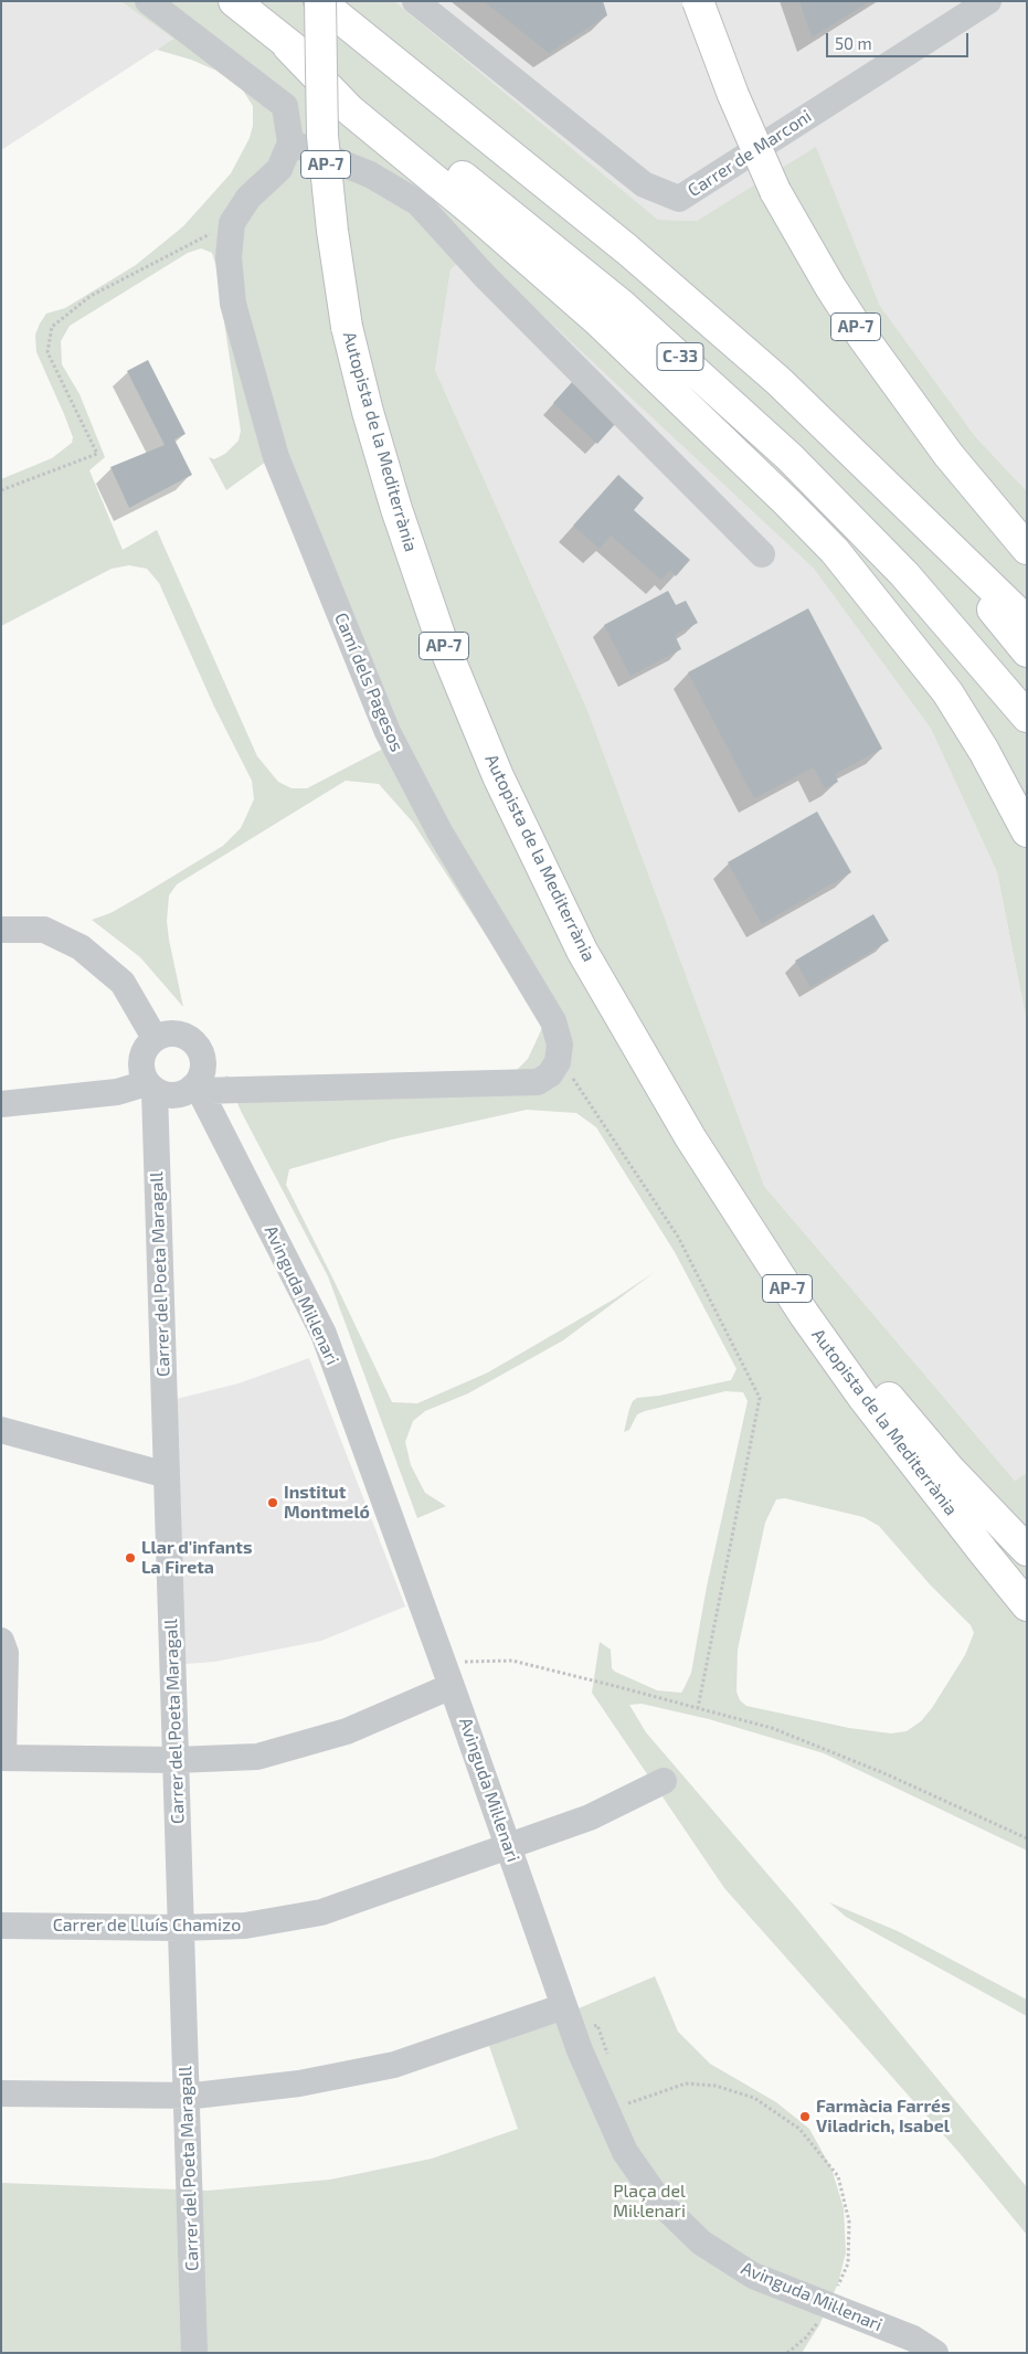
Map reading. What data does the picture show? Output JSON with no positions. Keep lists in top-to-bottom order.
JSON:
{
  "streets": {
    "highway": ["AP-7", "C-33", "Autopista de la Mediterrània"],
    "street": [
      "Carrer de Marconi",
      "Camí dels Pagesos",
      "Carrer del Poeta Maragall",
      "Avinguda Mil·lenari",
      "Carrer de Lluís Chamizo"
    ]
  },
  "crossings": [
    ["C-33", "Autopista de la Mediterrània"],
    ["Carrer del Poeta Maragall", "Avinguda Mil·lenari"],
    ["Carrer del Poeta Maragall", "Carrer de Lluís Chamizo"],
    ["Avinguda Mil·lenari", "Carrer de Lluís Chamizo"]
  ],
  "parks": ["Plaça del Mil·lenari"],
  "places": ["Institut Montmeló", "Llar d'infants La Fireta", "Farmàcia Farrés Viladrich, Isabel"],
  "scale_bar": "50 m"
}
